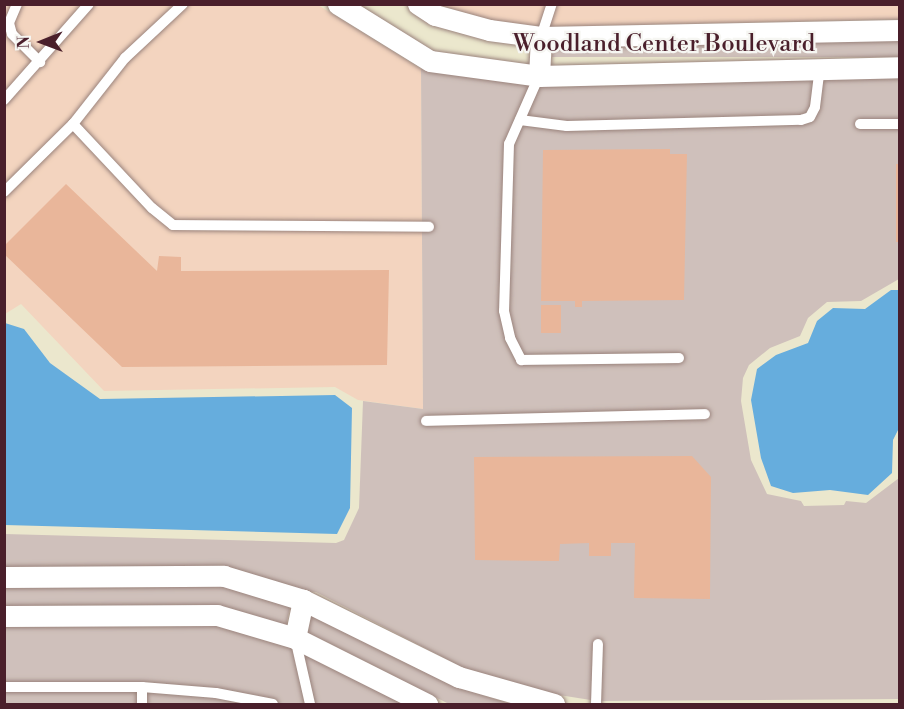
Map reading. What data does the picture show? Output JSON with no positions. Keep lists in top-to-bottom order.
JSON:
{
  "streets": {
    "street": ["Woodland Center Boulevard"]
  },
  "north": "left"
}
